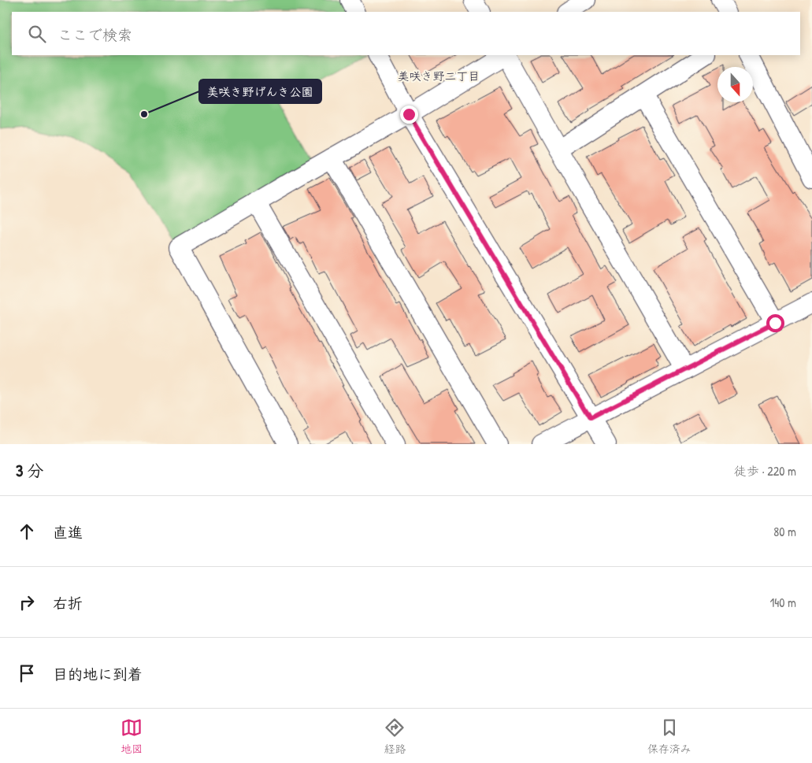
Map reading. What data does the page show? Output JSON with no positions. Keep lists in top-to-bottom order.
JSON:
{
  "districts": ["美咲き野二丁目"],
  "places": ["美咲き野げんき公園"],
  "north": "bottom",
  "page": {
    "search": "ここで検索",
    "heading": ["3 分", "徒歩 · 220 m"],
    "list": [
      ["直進", "80 m"],
      ["右折", "140 m"],
      "目的地に到着"
    ],
    "nav": ["地図", "経路", "保存済み"]
  }
}
